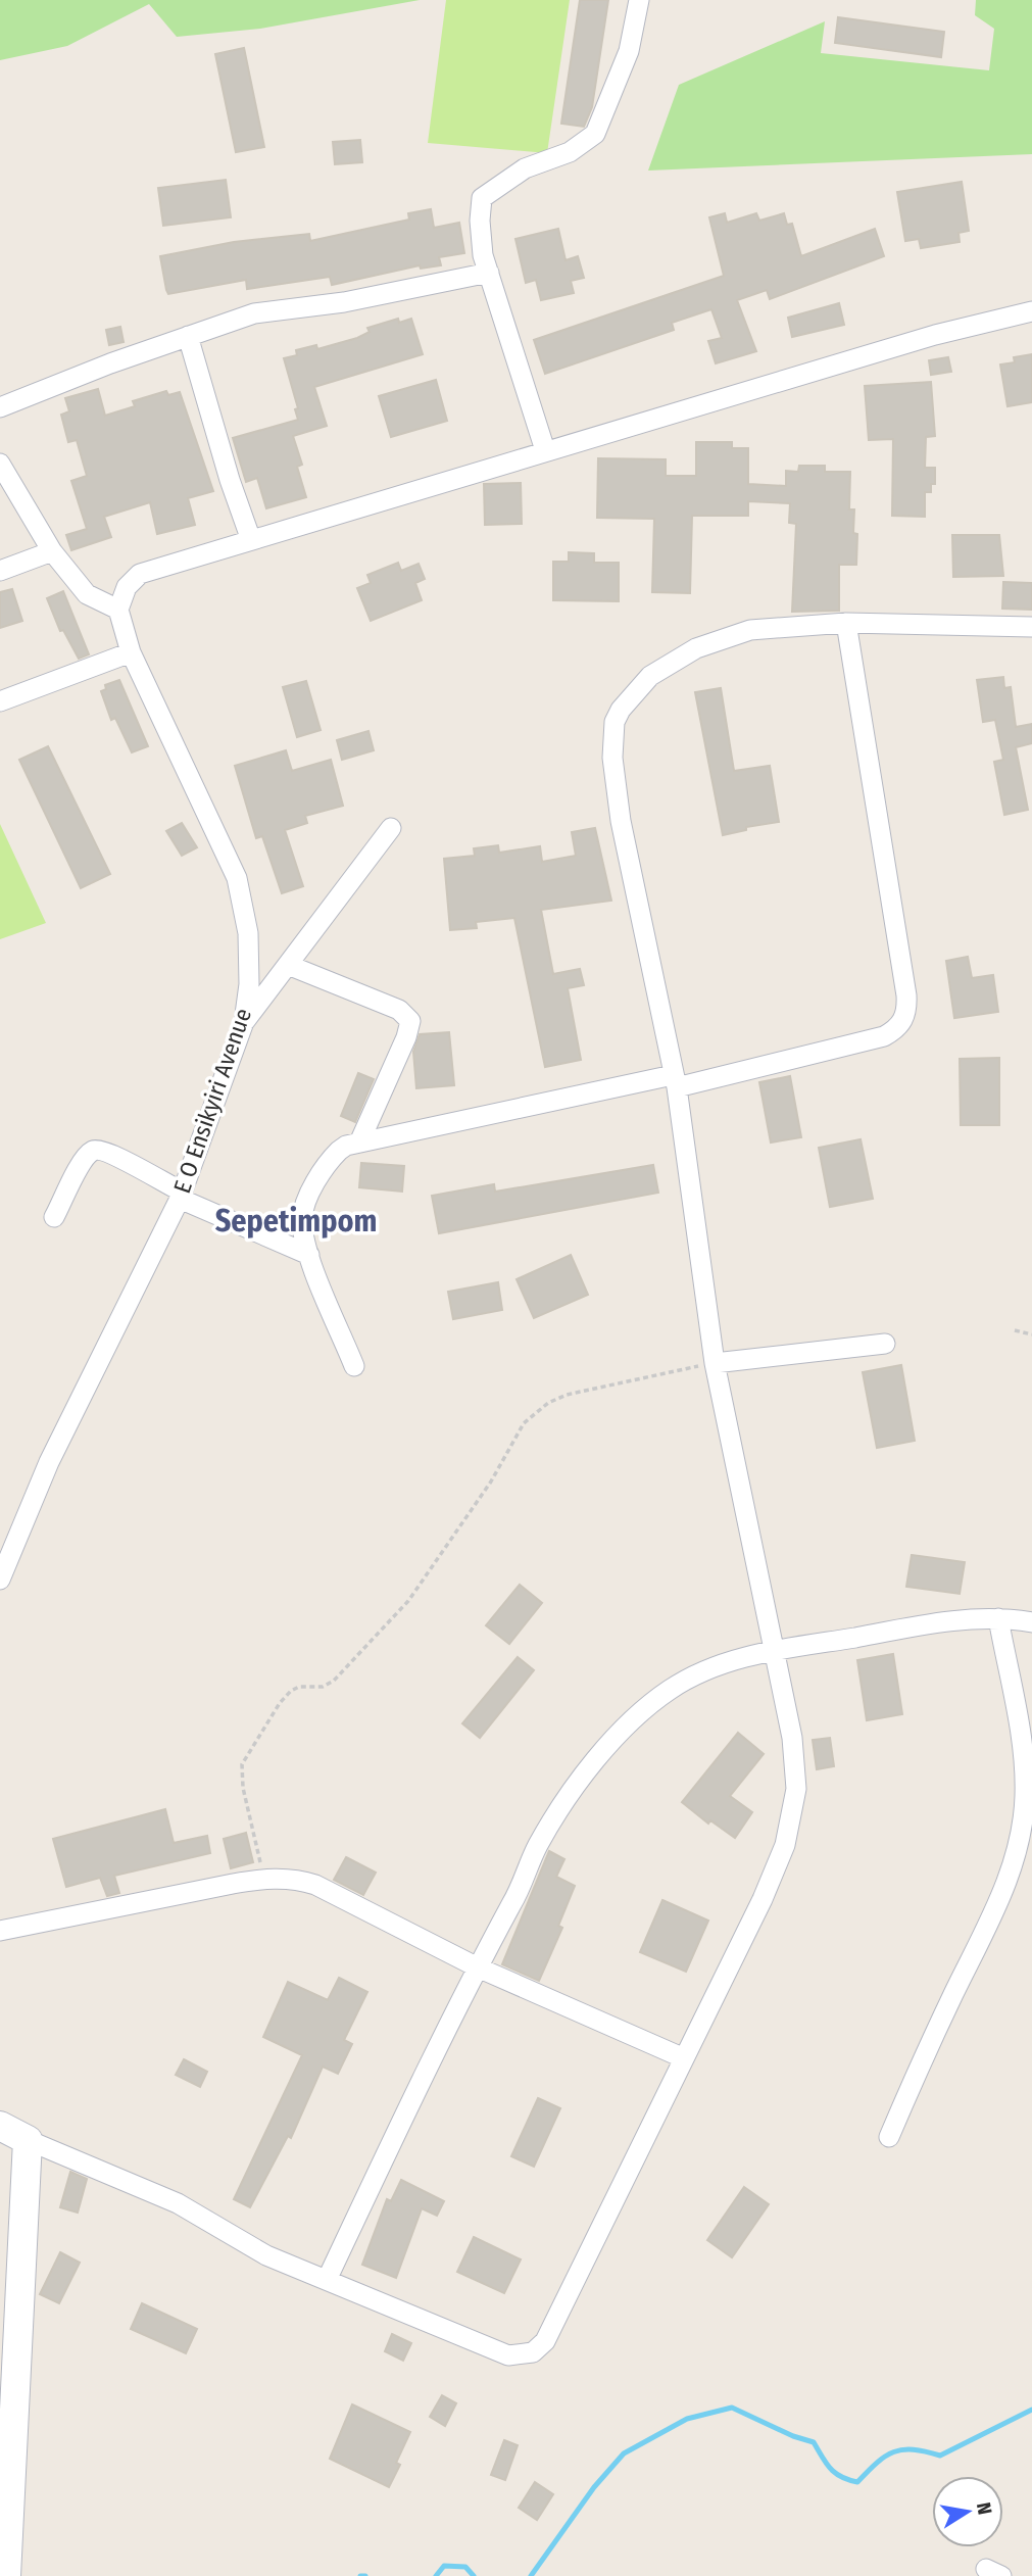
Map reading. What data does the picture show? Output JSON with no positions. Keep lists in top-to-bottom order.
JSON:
{
  "streets": {
    "street": ["E O Ensikyiri Avenue"]
  },
  "districts": ["Sepetimpom"],
  "north": "right"
}
